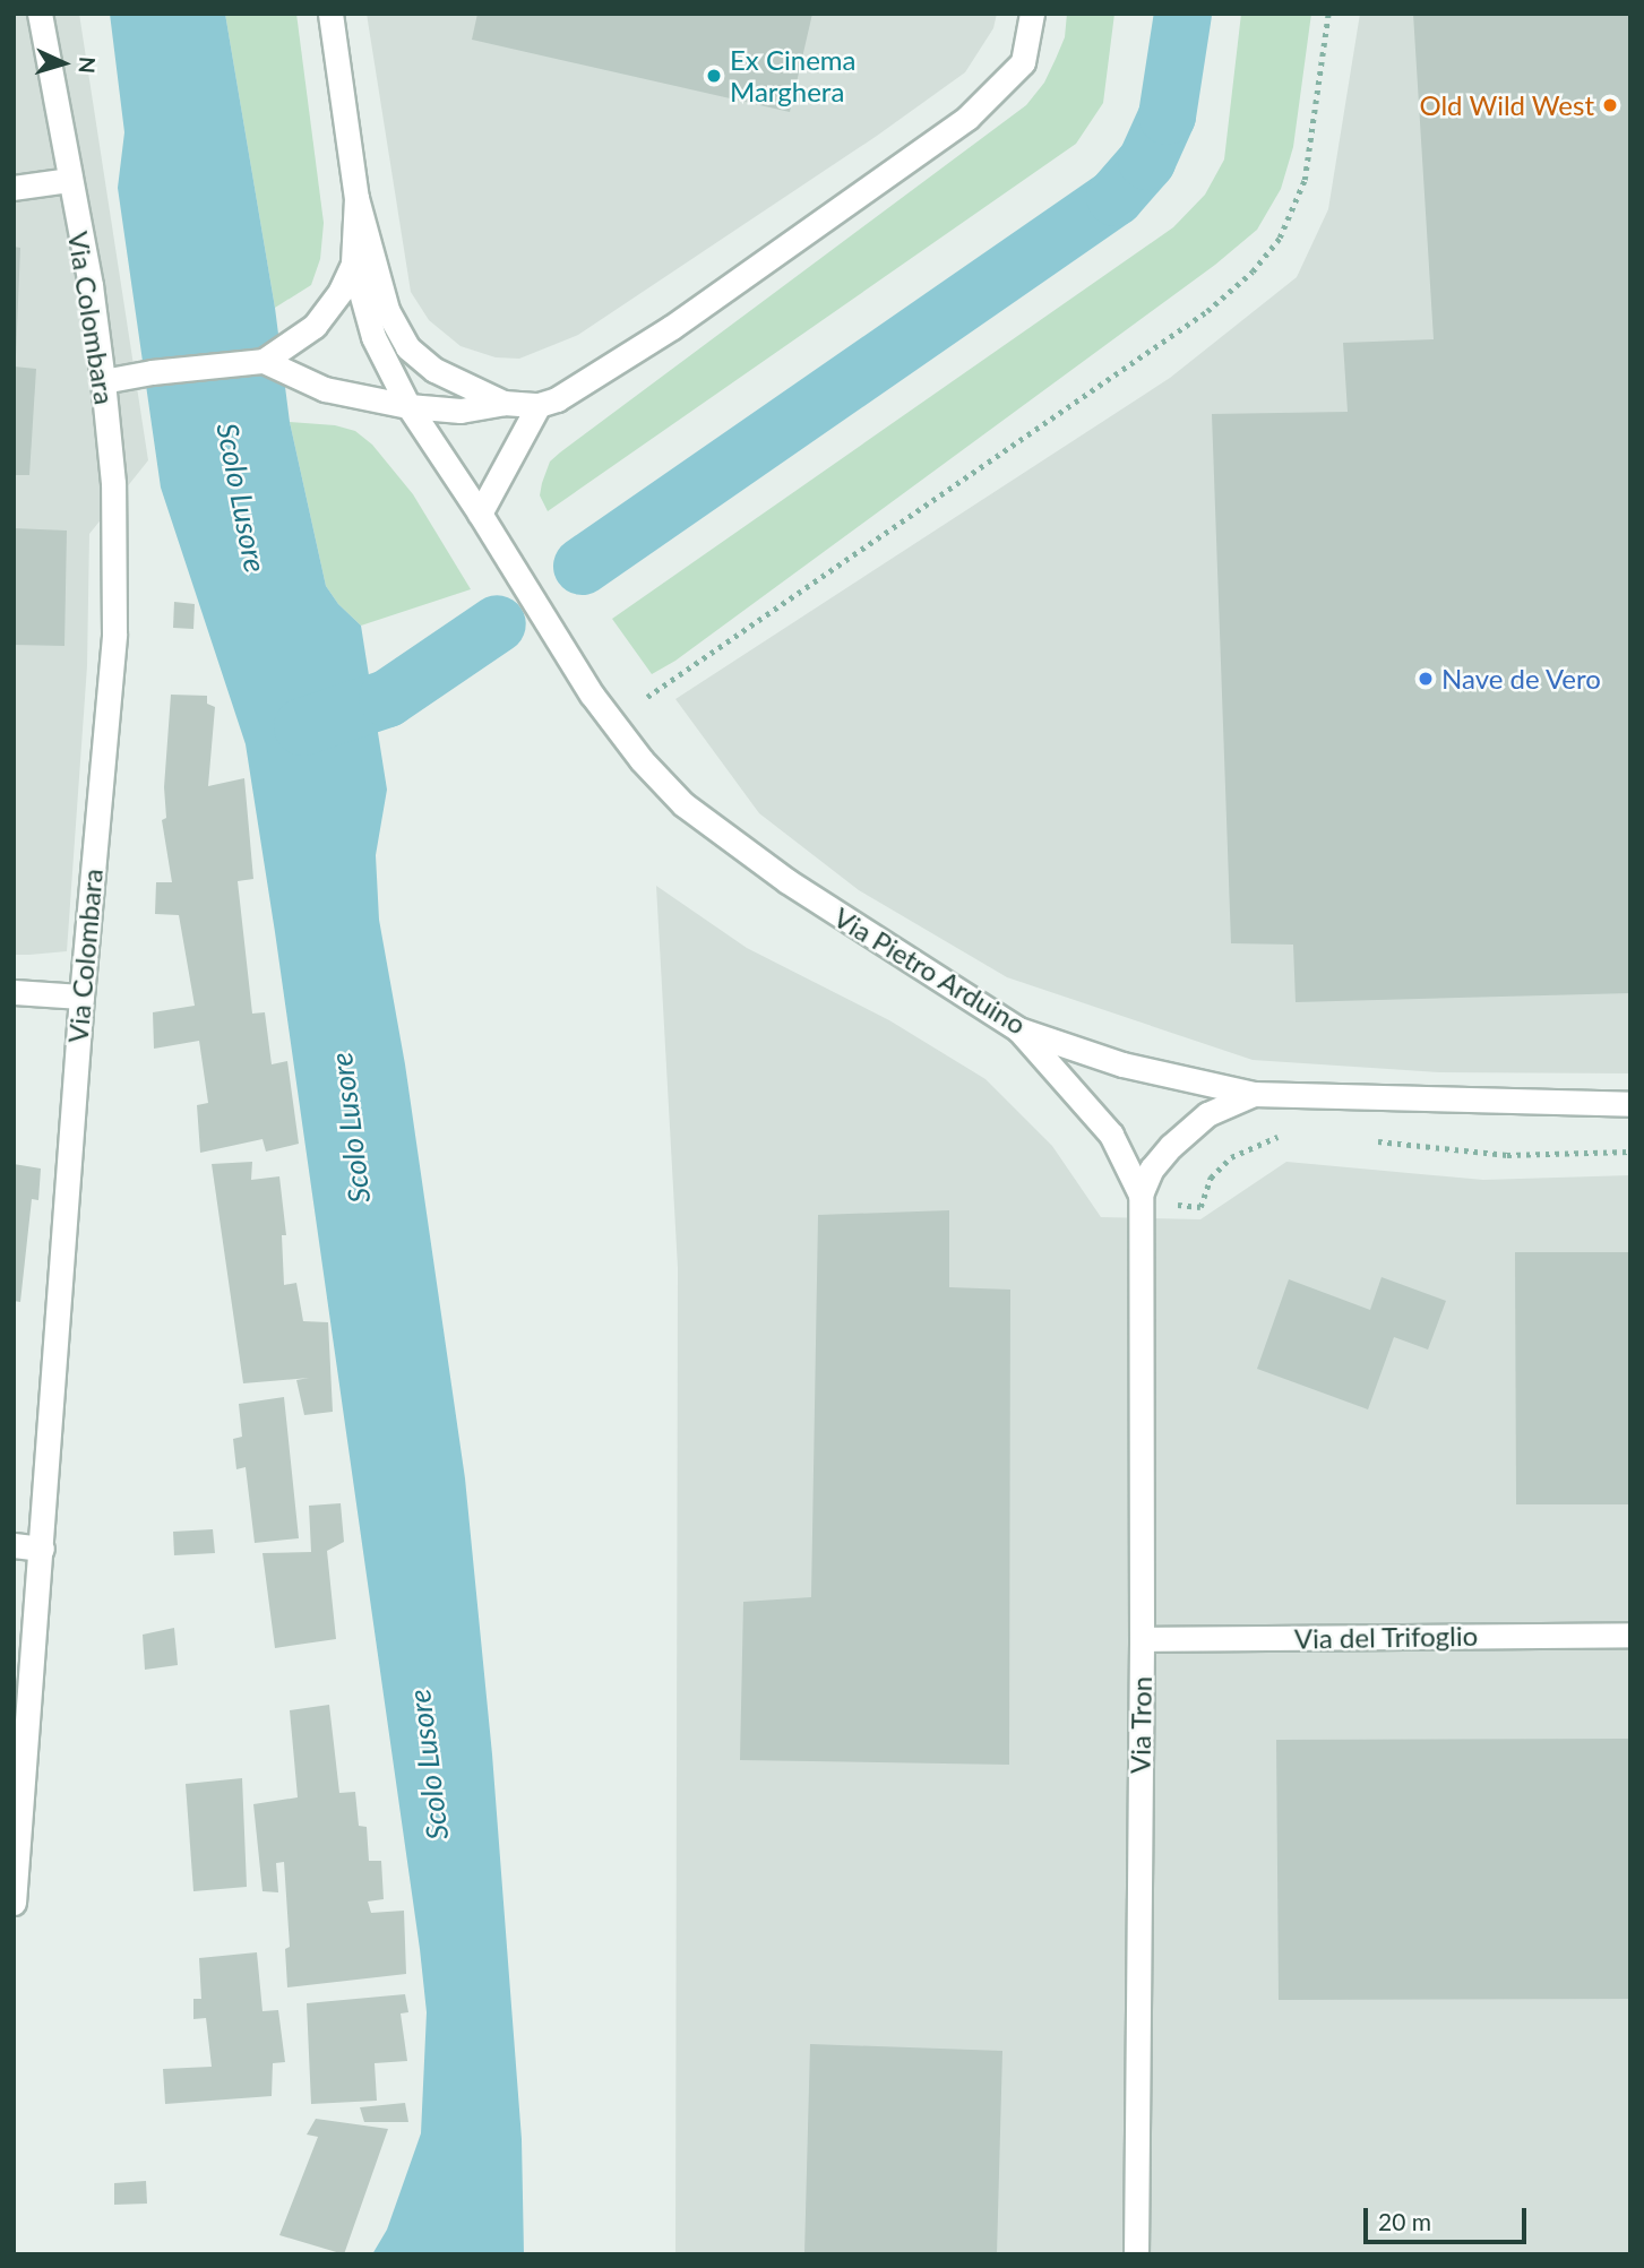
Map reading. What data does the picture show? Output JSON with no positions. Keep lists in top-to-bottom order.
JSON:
{
  "streets": {
    "street": [
      "Via Colombara",
      "Via Pietro Arduino",
      "Via del Trifoglio",
      "Via Tron"
    ]
  },
  "crossings": [
    ["Via Pietro Arduino", "Via Tron"],
    ["Via del Trifoglio", "Via Tron"]
  ],
  "water": ["Scolo Lusore"],
  "places": ["Ex Cinema Marghera", "Old Wild West", "Nave de Vero"],
  "scale_bar": "20 m",
  "north": "right"
}
